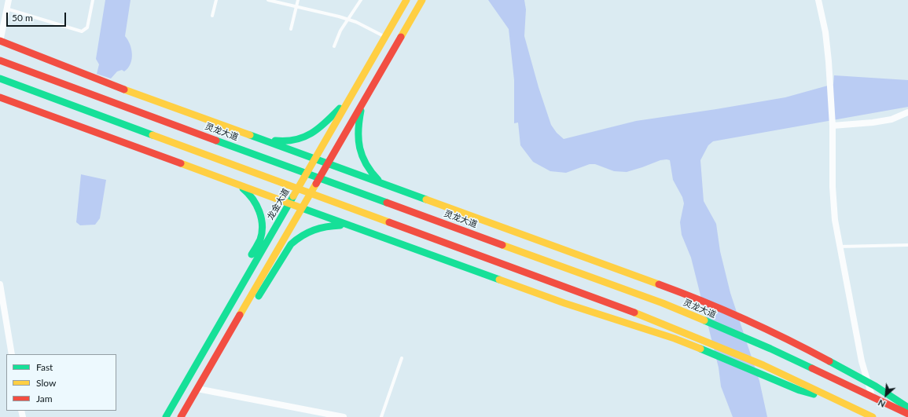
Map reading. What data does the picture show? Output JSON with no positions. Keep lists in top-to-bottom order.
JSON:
{
  "streets": {
    "main road": ["灵龙大道", "龙金大道"]
  },
  "legend": ["Fast", "Slow", "Jam"],
  "scale_bar": "50 m",
  "north": "bottom left"
}
